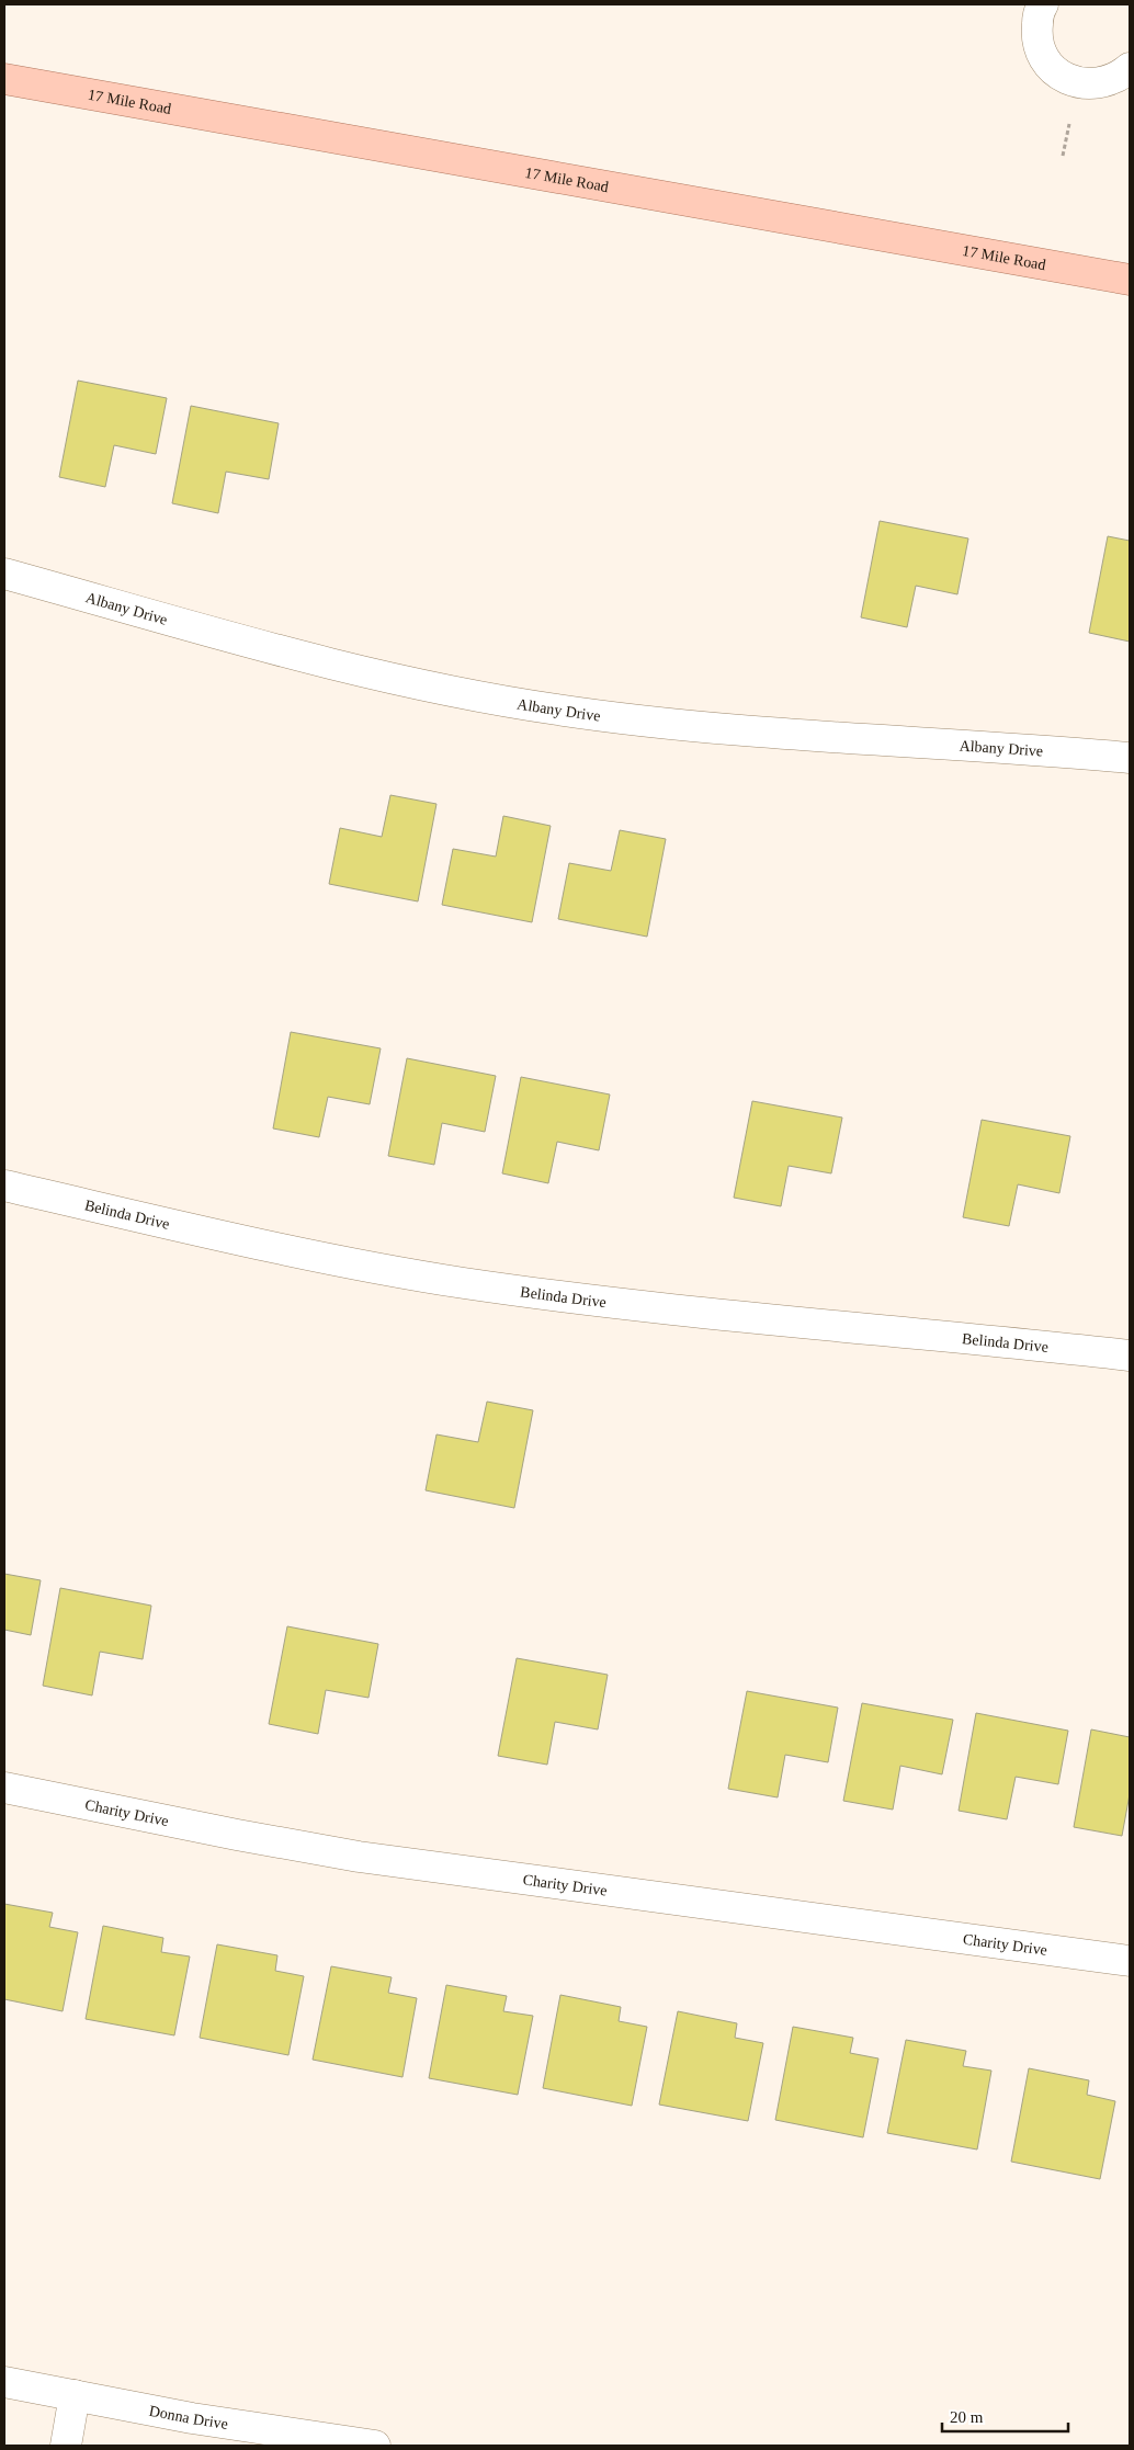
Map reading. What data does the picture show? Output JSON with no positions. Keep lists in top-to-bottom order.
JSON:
{
  "streets": {
    "main road": ["17 Mile Road"],
    "street": [
      "Albany Drive",
      "Belinda Drive",
      "Charity Drive",
      "Donna Drive"
    ]
  },
  "scale_bar": "20 m"
}
